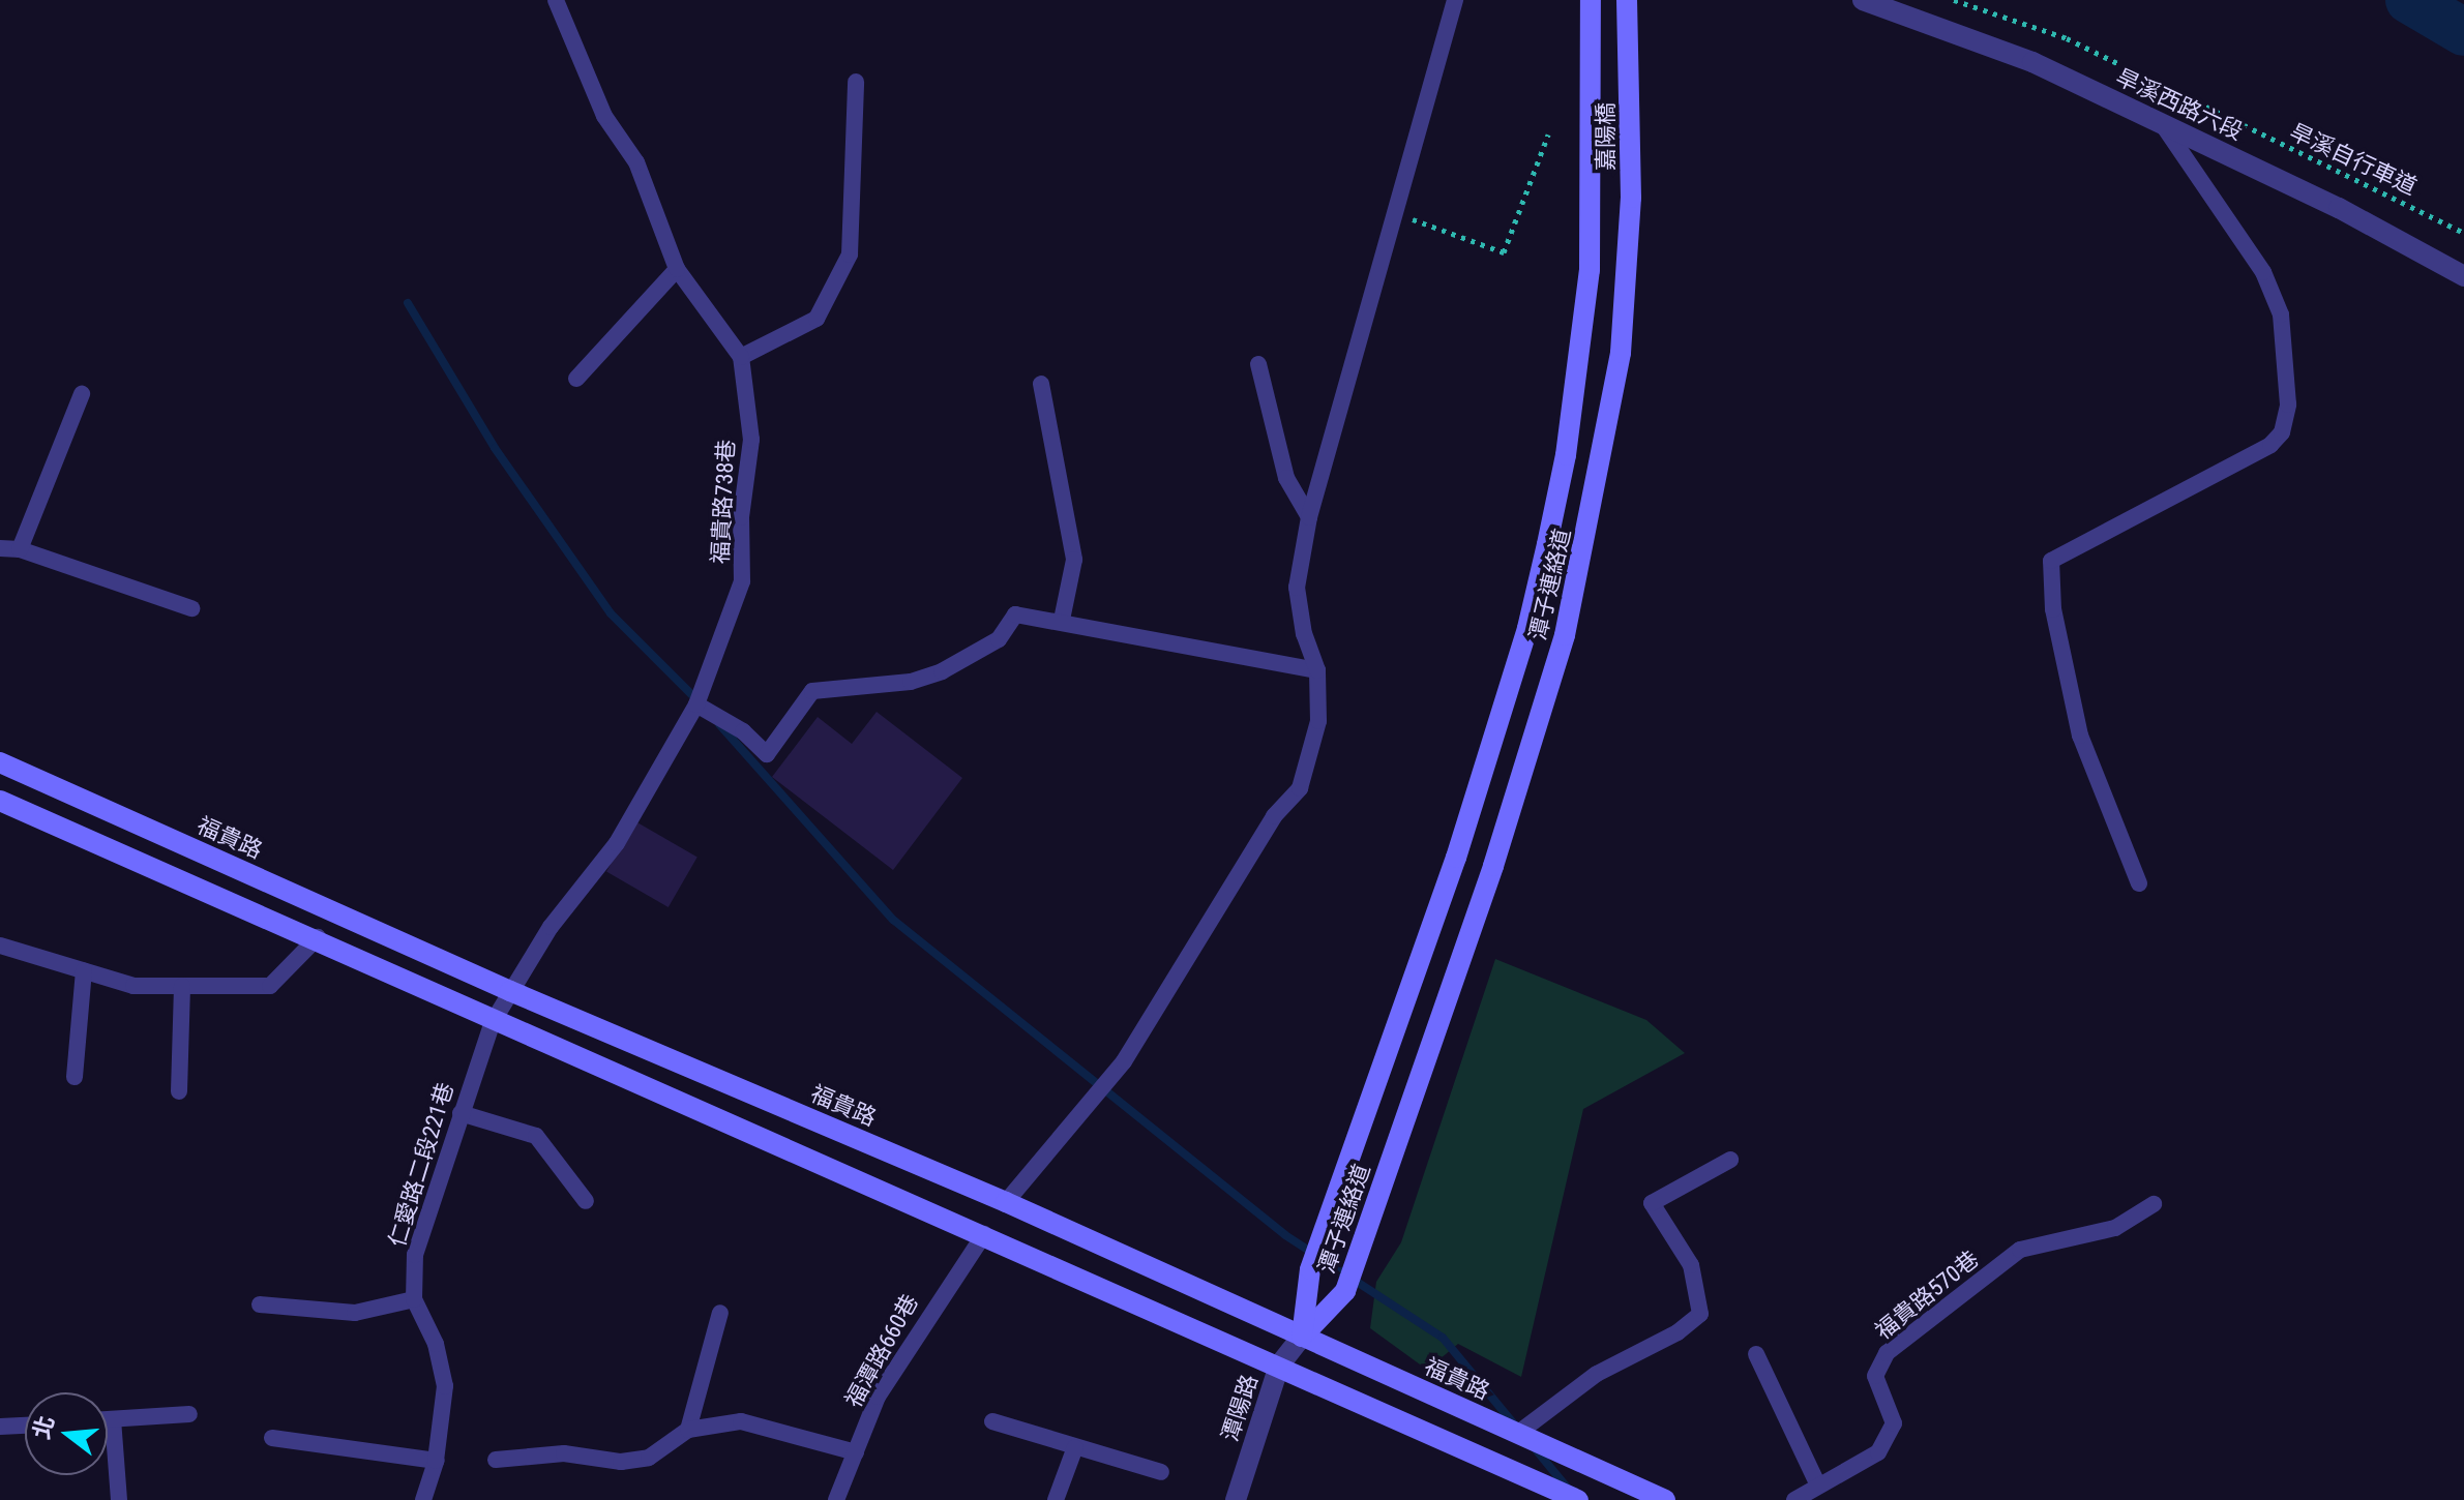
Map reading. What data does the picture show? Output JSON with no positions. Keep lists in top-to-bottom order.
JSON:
{
  "streets": {
    "street": [
      "旱溪西路六段",
      "嘉陽橋",
      "潭子連絡道",
      "福貴路",
      "潭陽路"
    ],
    "lane": [
      "福貴路738巷",
      "仁愛路二段221巷",
      "福貴路570巷",
      "福潭路660巷"
    ],
    "path": ["旱溪自行車道"]
  },
  "crossings": [
    ["嘉陽橋", "潭子連絡道"],
    ["福貴路738巷", "福貴路"],
    ["福貴路738巷", "仁愛路二段221巷"],
    ["潭子連絡道", "福貴路"],
    ["潭子連絡道", "潭陽路"],
    ["福貴路", "仁愛路二段221巷"],
    ["福貴路", "潭陽路"]
  ],
  "north": "left"
}
